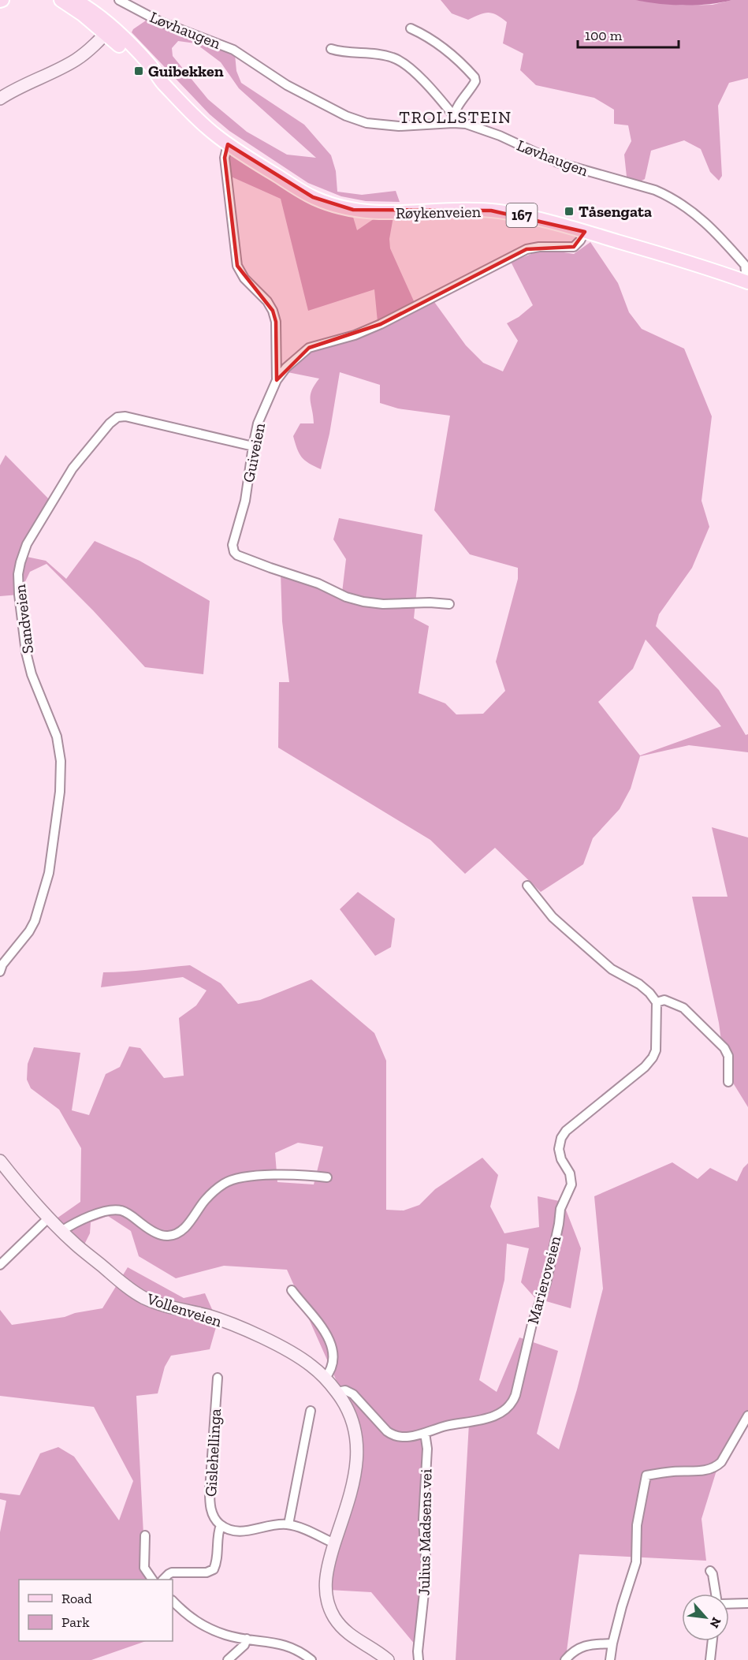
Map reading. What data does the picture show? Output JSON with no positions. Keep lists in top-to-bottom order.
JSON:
{
  "streets": {
    "main road": ["Røykenveien", "167", "Vollenveien"],
    "street": [
      "Løvhaugen",
      "Guiveien",
      "Sandveien",
      "Marieroveien",
      "Gislehellinga",
      "Julius Madsens vei"
    ]
  },
  "crossings": [
    ["Løvhaugen", "Røykenveien"],
    ["Røykenveien", "Guiveien"],
    ["Guiveien", "Sandveien"],
    ["Marieroveien", "Vollenveien"],
    ["Marieroveien", "Julius Madsens vei"]
  ],
  "districts": ["TROLLSTEIN"],
  "places": {
    "transit": ["Guibekken", "Tåsengata"]
  },
  "legend": ["Road", "Park"],
  "scale_bar": "100 m",
  "north": "bottom right"
}
